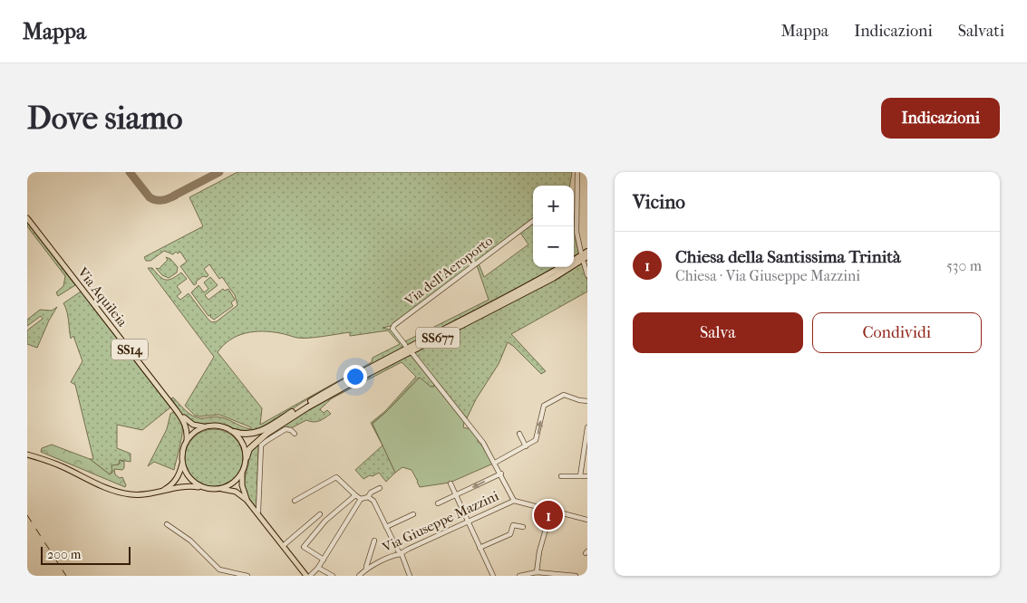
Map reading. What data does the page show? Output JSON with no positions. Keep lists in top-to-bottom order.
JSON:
{
  "streets": {
    "highway": ["SS677"],
    "main road": ["Via Aquileia", "SS14"],
    "street": ["Via dell'Aeroporto", "Via Giuseppe Mazzini"]
  },
  "crossings": [
    ["Via Aquileia", "SS677"],
    ["Via Aquileia", "SS14"],
    ["SS677", "SS14"]
  ],
  "scale_bar": "200 m",
  "page": {
    "header": "Mappa",
    "nav": ["Mappa", "Indicazioni", "Salvati"],
    "buttons": [
      "Indicazioni",
      ["Salva", "Condividi"]
    ],
    "title": "Dove siamo",
    "heading": "Vicino",
    "map_buttons": ["+", "−"],
    "list": [
      {
        "mark": "1",
        "name": "Chiesa della Santissima Trinità",
        "note": "Chiesa · Via Giuseppe Mazzini",
        "value": "530 m"
      }
    ],
    "pins": "1",
    "scale": "200 m"
  }
}
